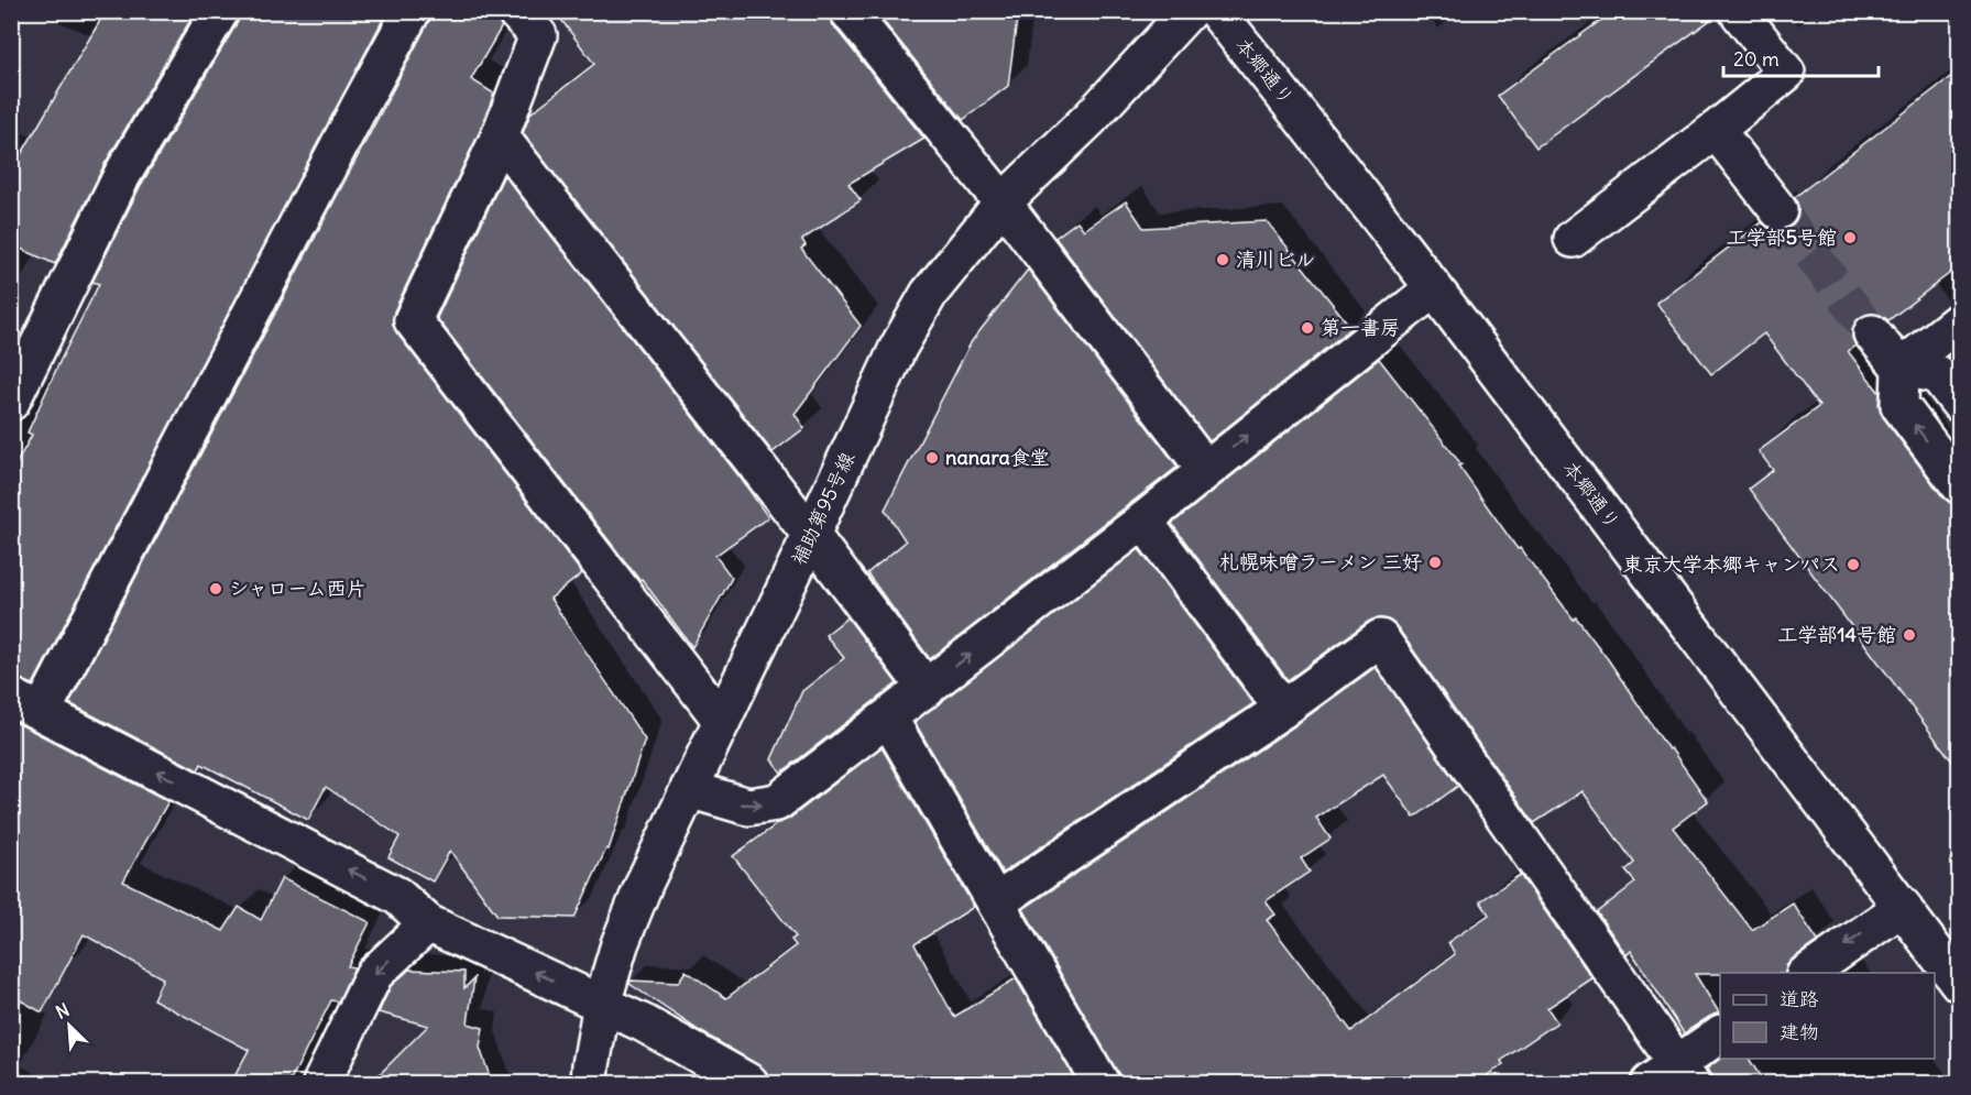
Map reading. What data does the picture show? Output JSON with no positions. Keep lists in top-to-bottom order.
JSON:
{
  "streets": {
    "main road": ["本郷通り", "補助第95号線"]
  },
  "places": [
    "工学部5号館",
    "清川ビル",
    "第一書房",
    "nanara食堂",
    "札幌味噌ラーメン 三好",
    "東京大学本郷キャンパス",
    "シャローム西片",
    "工学部14号館"
  ],
  "legend": ["道路", "建物"],
  "scale_bar": "20 m",
  "north": "top left"
}
